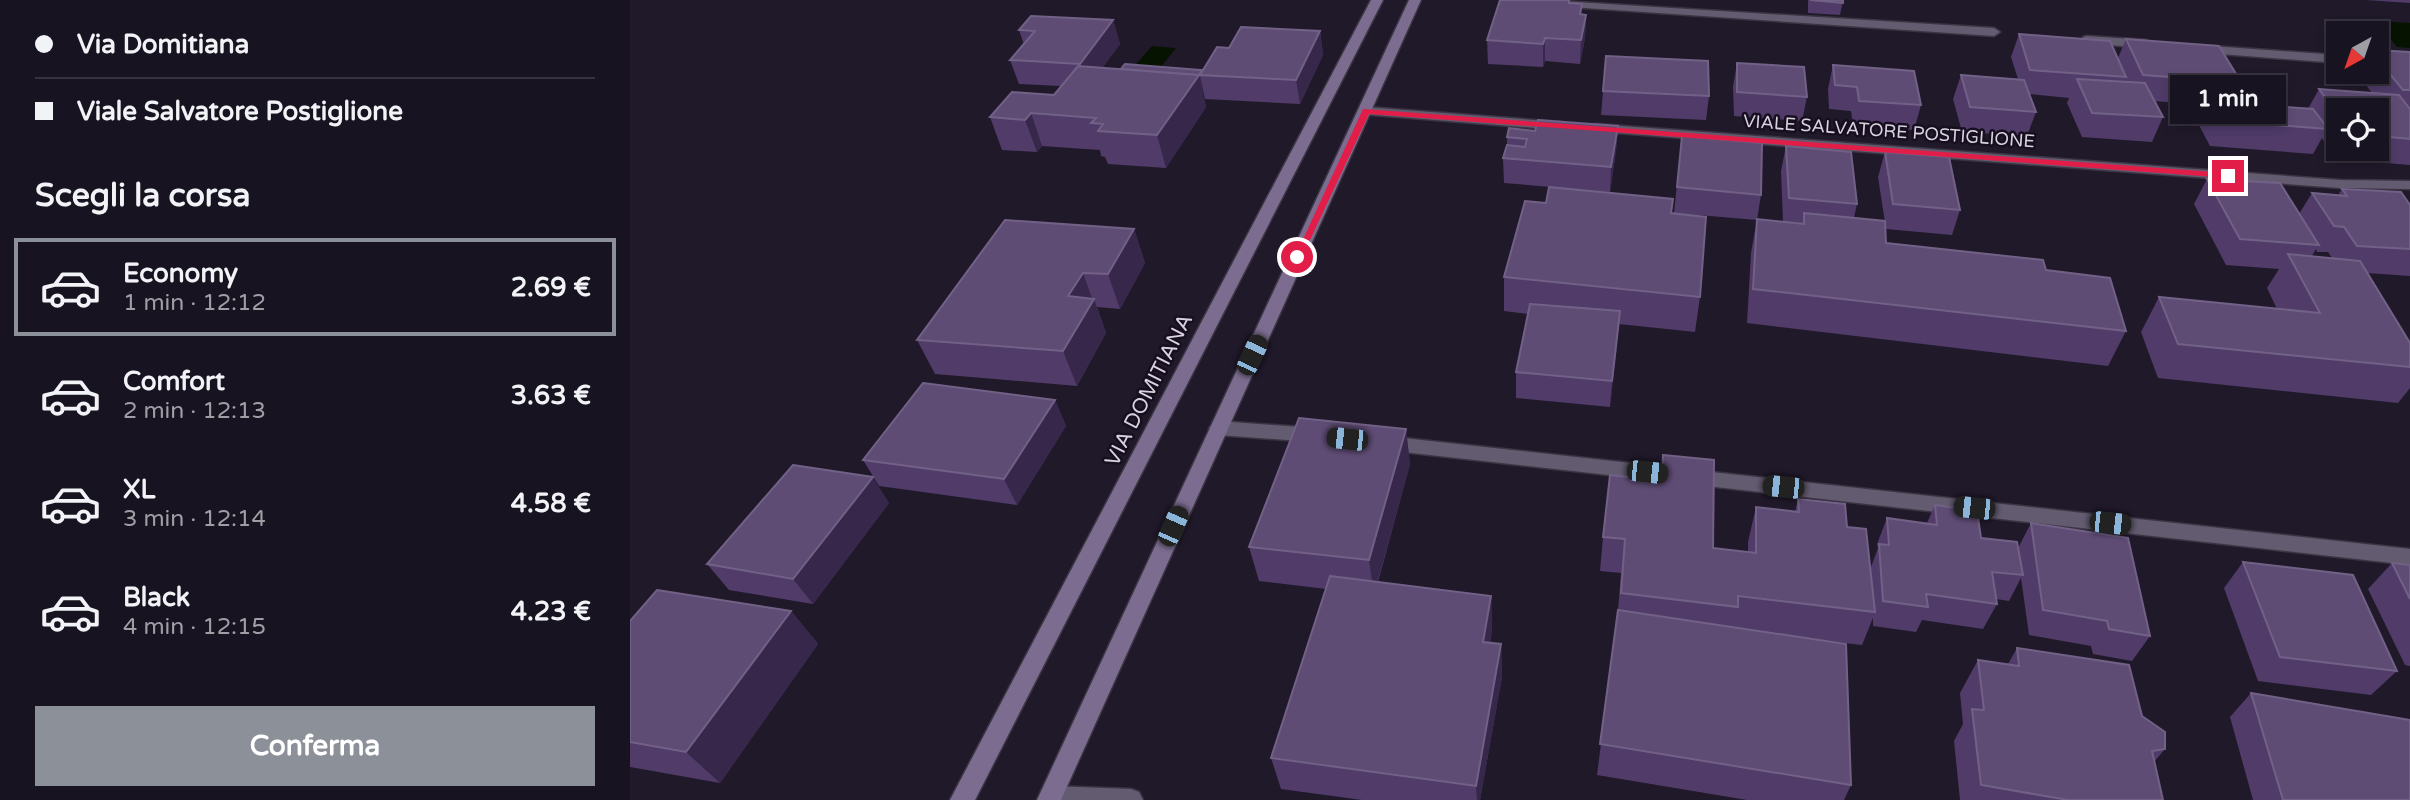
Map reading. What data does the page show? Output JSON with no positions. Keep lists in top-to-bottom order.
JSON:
{
  "streets": {
    "main road": ["VIA DOMITIANA"],
    "street": ["VIALE SALVATORE POSTIGLIONE"]
  },
  "north": "bottom left",
  "page": {
    "banner": ["Via Domitiana", "Viale Salvatore Postiglione"],
    "bubble": "1 min",
    "heading": "Scegli la corsa",
    "list": [
      {
        "name": "Economy",
        "note": "1 min · 12:12",
        "value": "2.69 €"
      },
      {
        "name": "Comfort",
        "note": "2 min · 12:13",
        "value": "3.63 €"
      },
      {
        "name": "XL",
        "note": "3 min · 12:14",
        "value": "4.58 €"
      },
      {
        "name": "Black",
        "note": "4 min · 12:15",
        "value": "4.23 €"
      }
    ],
    "buttons": "Conferma"
  }
}
